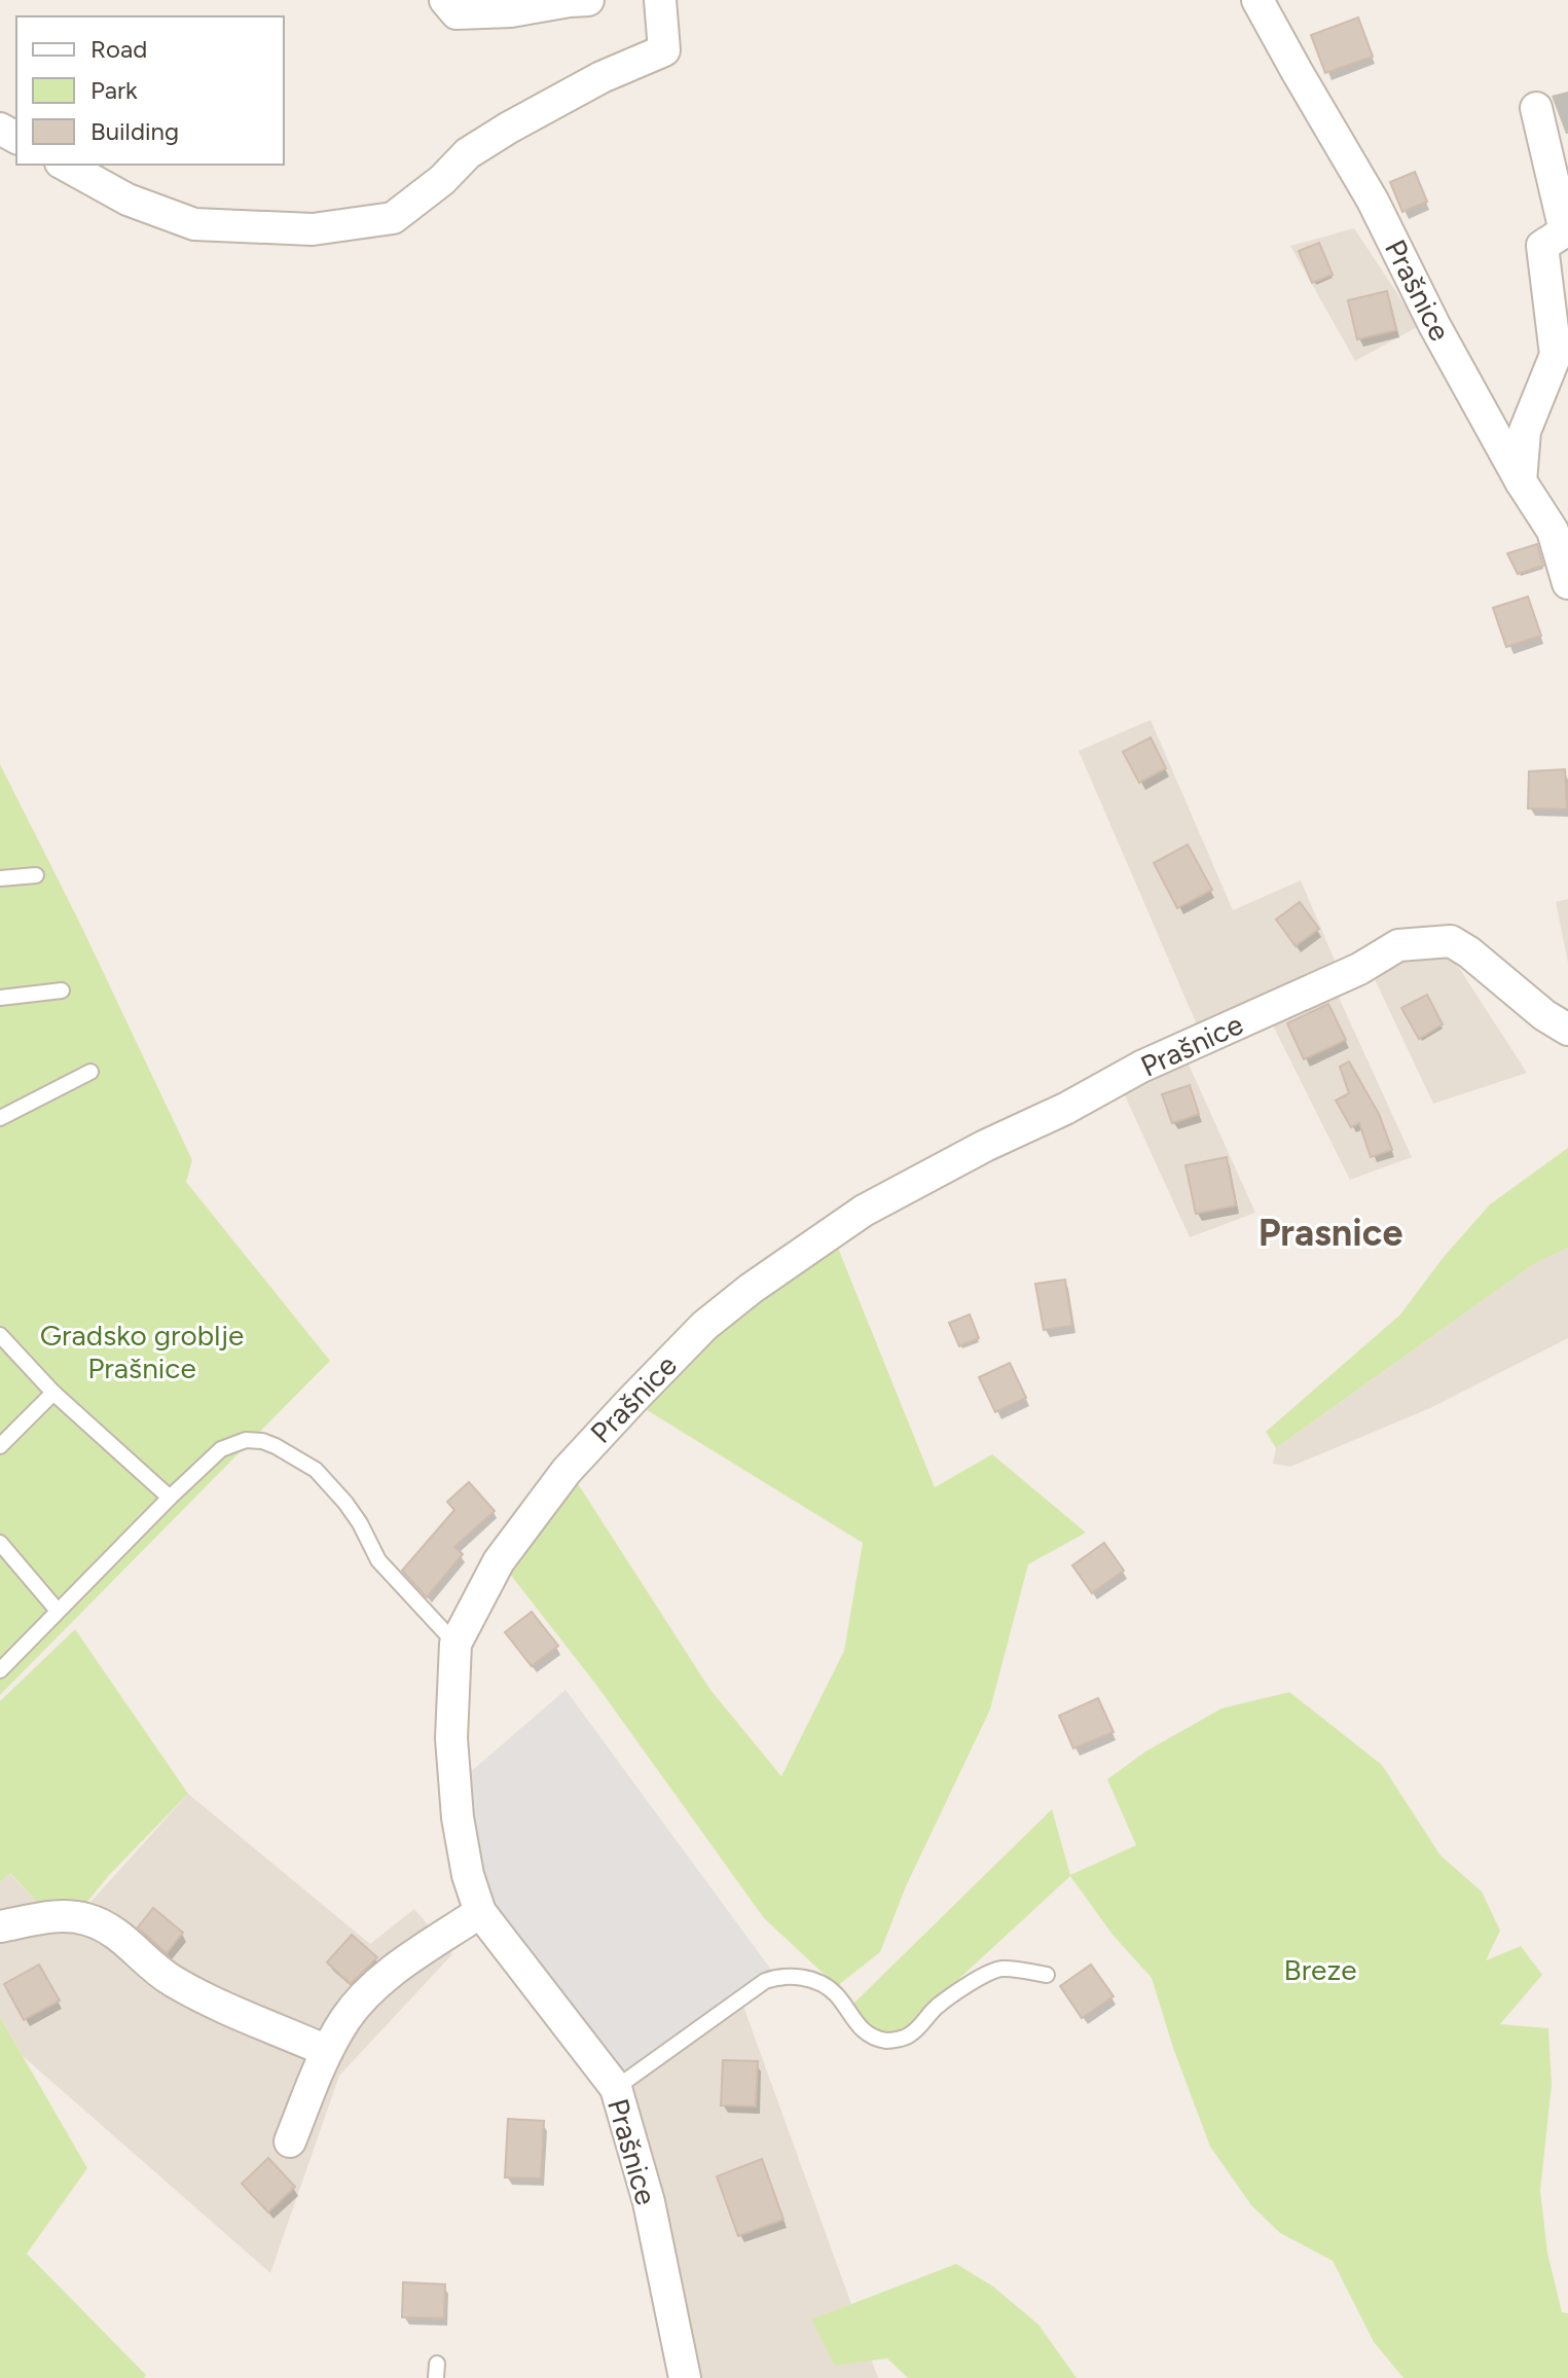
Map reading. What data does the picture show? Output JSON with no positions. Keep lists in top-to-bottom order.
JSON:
{
  "streets": {
    "street": ["Prašnice"]
  },
  "districts": ["Prasnice"],
  "parks": ["Gradsko groblje Prašnice", "Breze"],
  "legend": ["Road", "Park", "Building"]
}
